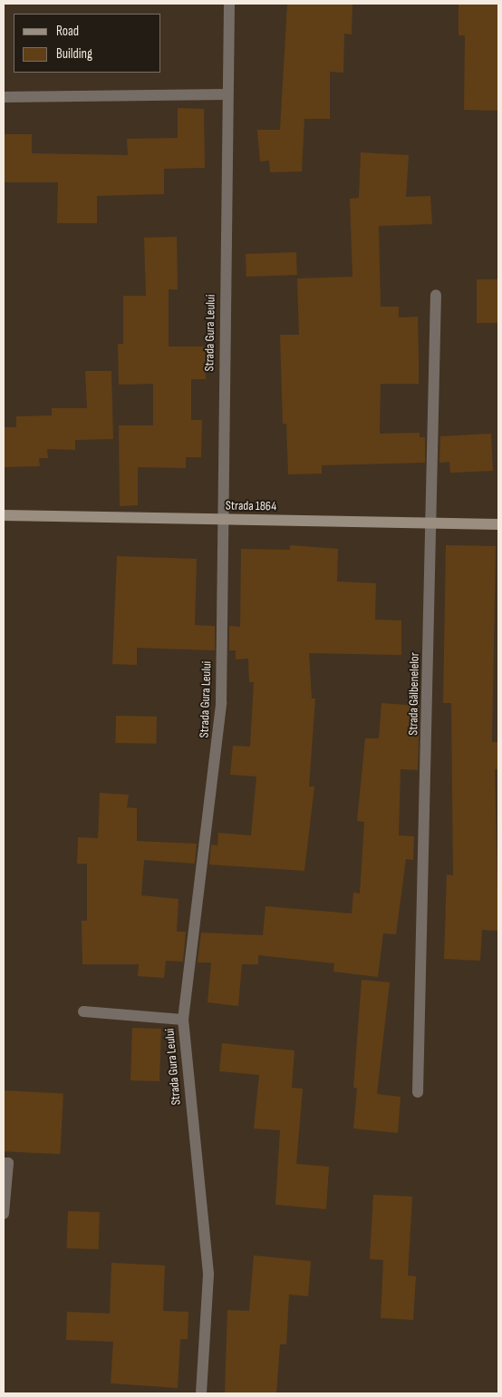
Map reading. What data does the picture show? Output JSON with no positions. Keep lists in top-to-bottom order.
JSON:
{
  "streets": {
    "street": ["Strada Gura Leului", "Strada 1864", "Strada Gălbenelelor"]
  },
  "crossings": [
    ["Strada Gura Leului", "Strada 1864"],
    ["Strada 1864", "Strada Gălbenelelor"]
  ],
  "legend": ["Road", "Building"]
}
